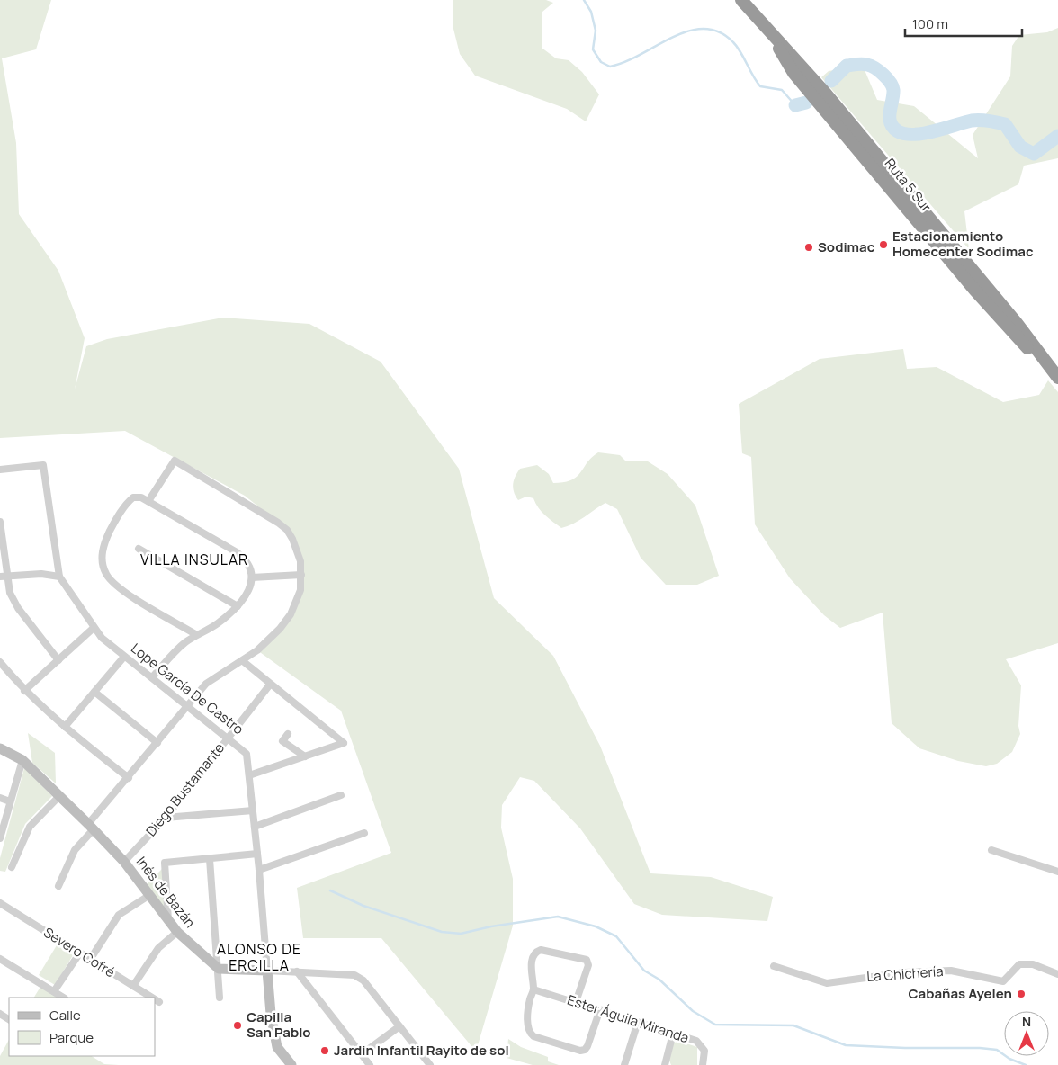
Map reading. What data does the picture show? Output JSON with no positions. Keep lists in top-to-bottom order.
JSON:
{
  "streets": {
    "highway": ["Ruta 5 Sur"],
    "street": [
      "Lope García De Castro",
      "Diego Bustamante",
      "Inés de Bazán",
      "Severo Cofré",
      "La Chichería",
      "Ester Águila Miranda"
    ]
  },
  "crossings": [
    ["Lope García De Castro", "Diego Bustamante"],
    ["Diego Bustamante", "Inés de Bazán"]
  ],
  "districts": ["VILLA INSULAR", "ALONSO DE ERCILLA"],
  "places": [
    "Estacionamiento Homecenter Sodimac",
    "Sodimac",
    "Cabañas Ayelen",
    "Capilla San Pablo",
    "Jardin Infantil Rayito de sol"
  ],
  "legend": ["Calle", "Parque"],
  "scale_bar": "100 m",
  "north": "top"
}
